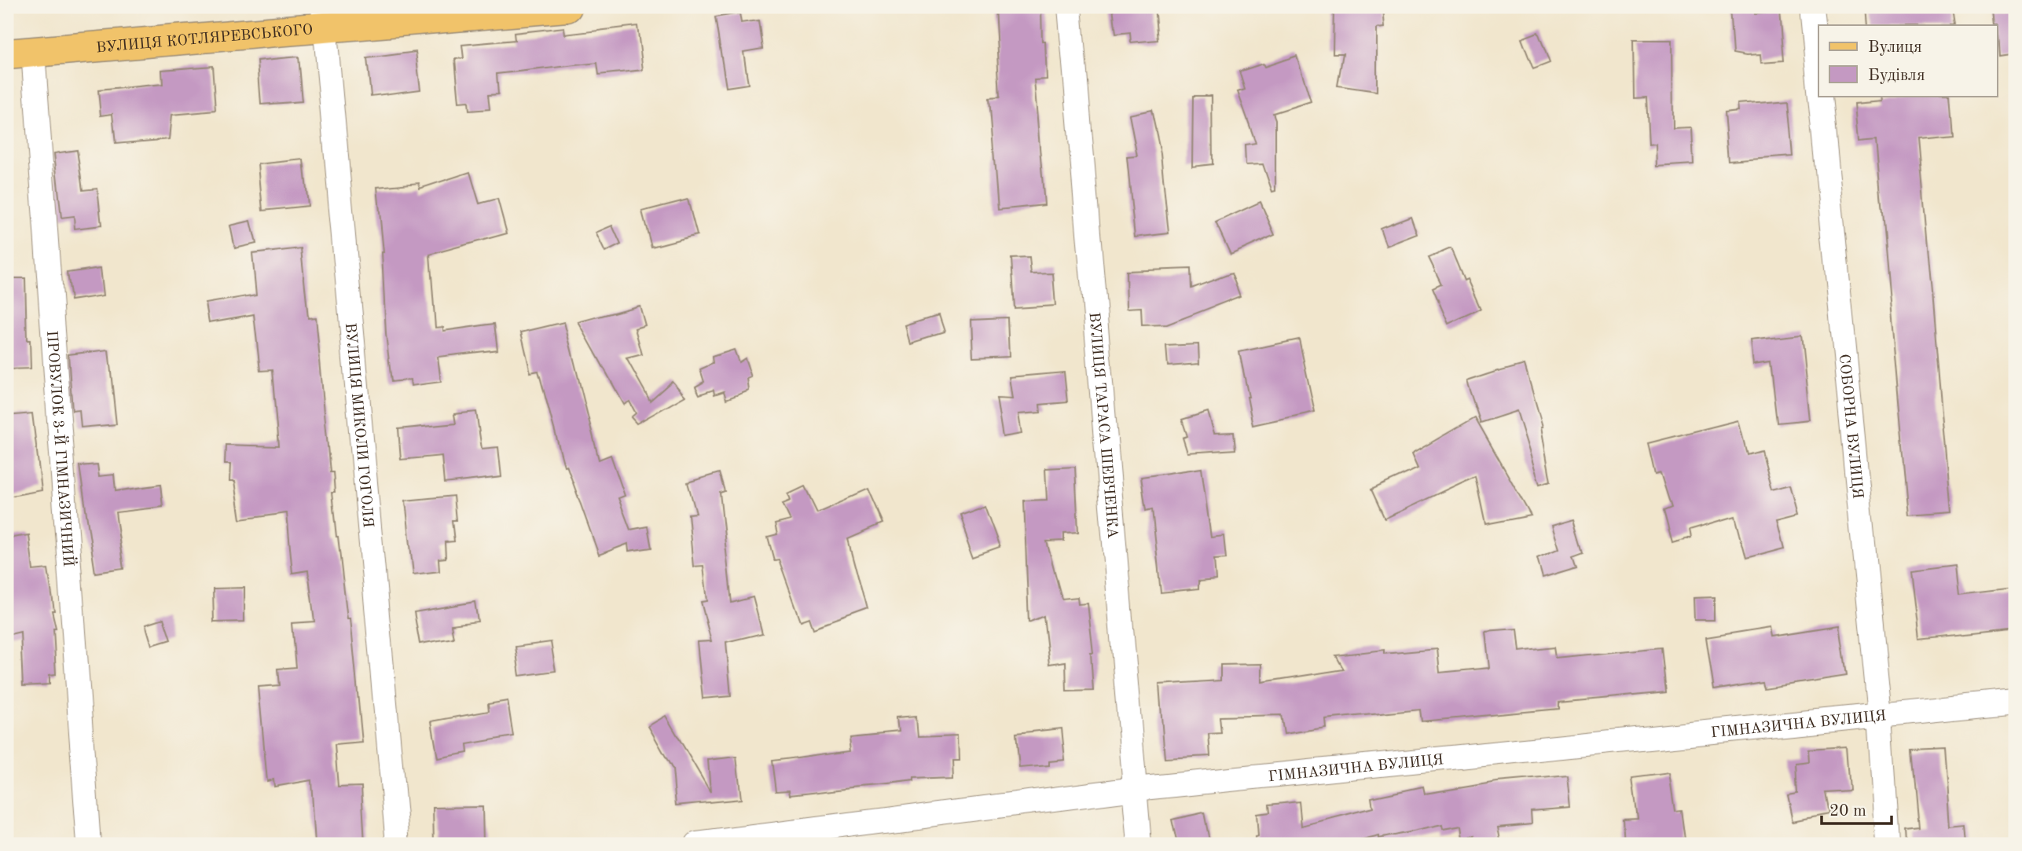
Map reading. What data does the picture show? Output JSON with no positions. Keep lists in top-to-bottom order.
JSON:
{
  "streets": {
    "main road": ["ВУЛИЦЯ КОТЛЯРЕВСЬКОГО"],
    "street": [
      "ВУЛИЦЯ МИКОЛИ ГОГОЛЯ",
      "СОБОРНА ВУЛИЦЯ",
      "ВУЛИЦЯ ТАРАСА ШЕВЧЕНКА",
      "ПРОВУЛОК 3-Й ГІМНАЗИЧНИЙ",
      "ГІМНАЗИЧНА ВУЛИЦЯ"
    ]
  },
  "crossings": [
    ["ВУЛИЦЯ КОТЛЯРЕВСЬКОГО", "ВУЛИЦЯ МИКОЛИ ГОГОЛЯ"],
    ["ВУЛИЦЯ КОТЛЯРЕВСЬКОГО", "ПРОВУЛОК 3-Й ГІМНАЗИЧНИЙ"],
    ["СОБОРНА ВУЛИЦЯ", "ГІМНАЗИЧНА ВУЛИЦЯ"],
    ["ВУЛИЦЯ ТАРАСА ШЕВЧЕНКА", "ГІМНАЗИЧНА ВУЛИЦЯ"]
  ],
  "legend": ["Вулиця", "Будівля"],
  "scale_bar": "20 m"
}
